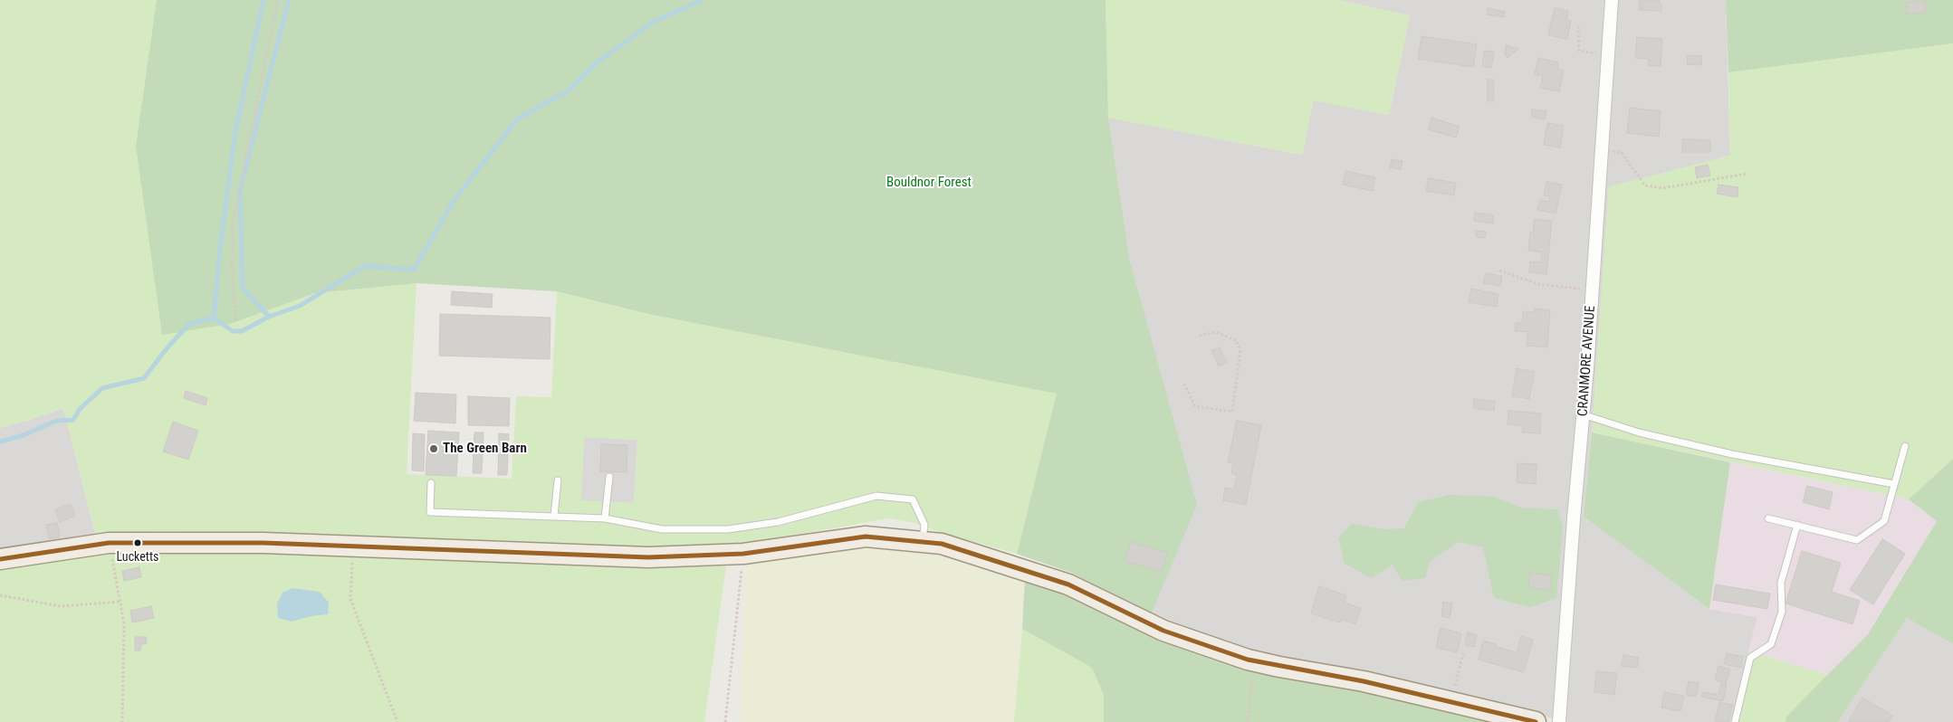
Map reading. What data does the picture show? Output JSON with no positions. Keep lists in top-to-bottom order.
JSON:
{
  "streets": {
    "street": ["CRANMORE AVENUE"]
  },
  "parks": ["Bouldnor Forest"],
  "places": ["The Green Barn", "Lucketts"]
}
